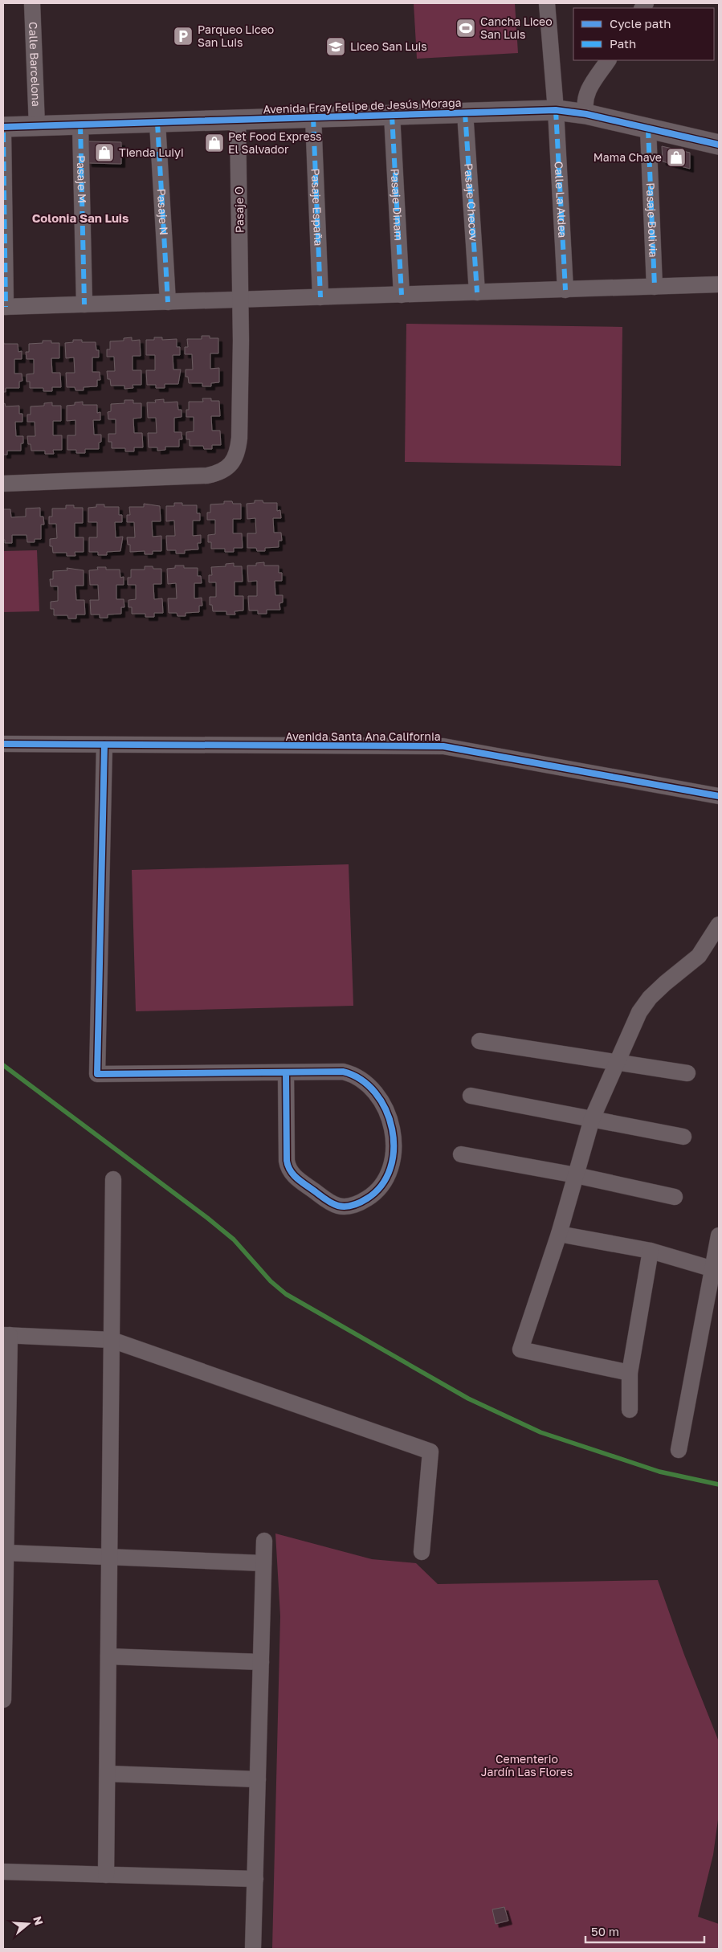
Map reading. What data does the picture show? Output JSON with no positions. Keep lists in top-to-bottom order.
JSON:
{
  "streets": {
    "street": [
      "Calle Barcelona",
      "Avenida Fray Felipe de Jesús Moraga",
      "Pasaje M",
      "Calle La Aldea",
      "Pasaje Checov",
      "Pasaje Dinam",
      "Pasaje España",
      "Pasaje O",
      "Pasaje N",
      "Pasaje Bolivia",
      "Avenida Santa Ana California"
    ]
  },
  "crossings": [
    ["Calle Barcelona", "Avenida Fray Felipe de Jesús Moraga"],
    ["Avenida Fray Felipe de Jesús Moraga", "Pasaje M"],
    ["Avenida Fray Felipe de Jesús Moraga", "Calle La Aldea"],
    ["Avenida Fray Felipe de Jesús Moraga", "Pasaje Checov"],
    ["Avenida Fray Felipe de Jesús Moraga", "Pasaje Dinam"],
    ["Avenida Fray Felipe de Jesús Moraga", "Pasaje España"],
    ["Avenida Fray Felipe de Jesús Moraga", "Pasaje O"],
    ["Avenida Fray Felipe de Jesús Moraga", "Pasaje N"],
    ["Avenida Fray Felipe de Jesús Moraga", "Pasaje Bolivia"]
  ],
  "districts": ["Colonia San Luis"],
  "parks": ["Cementerio Jardín Las Flores"],
  "places": {
    "sports": ["Cancha Liceo San Luis"],
    "parking": ["Parqueo Liceo San Luis"],
    "school or university": ["Liceo San Luis"],
    "shop": ["Pet Food Express El Salvador", "Tienda Luiyi", "Mama Chave"]
  },
  "legend": ["Cycle path", "Path"],
  "scale_bar": "50 m",
  "north": "right"
}
